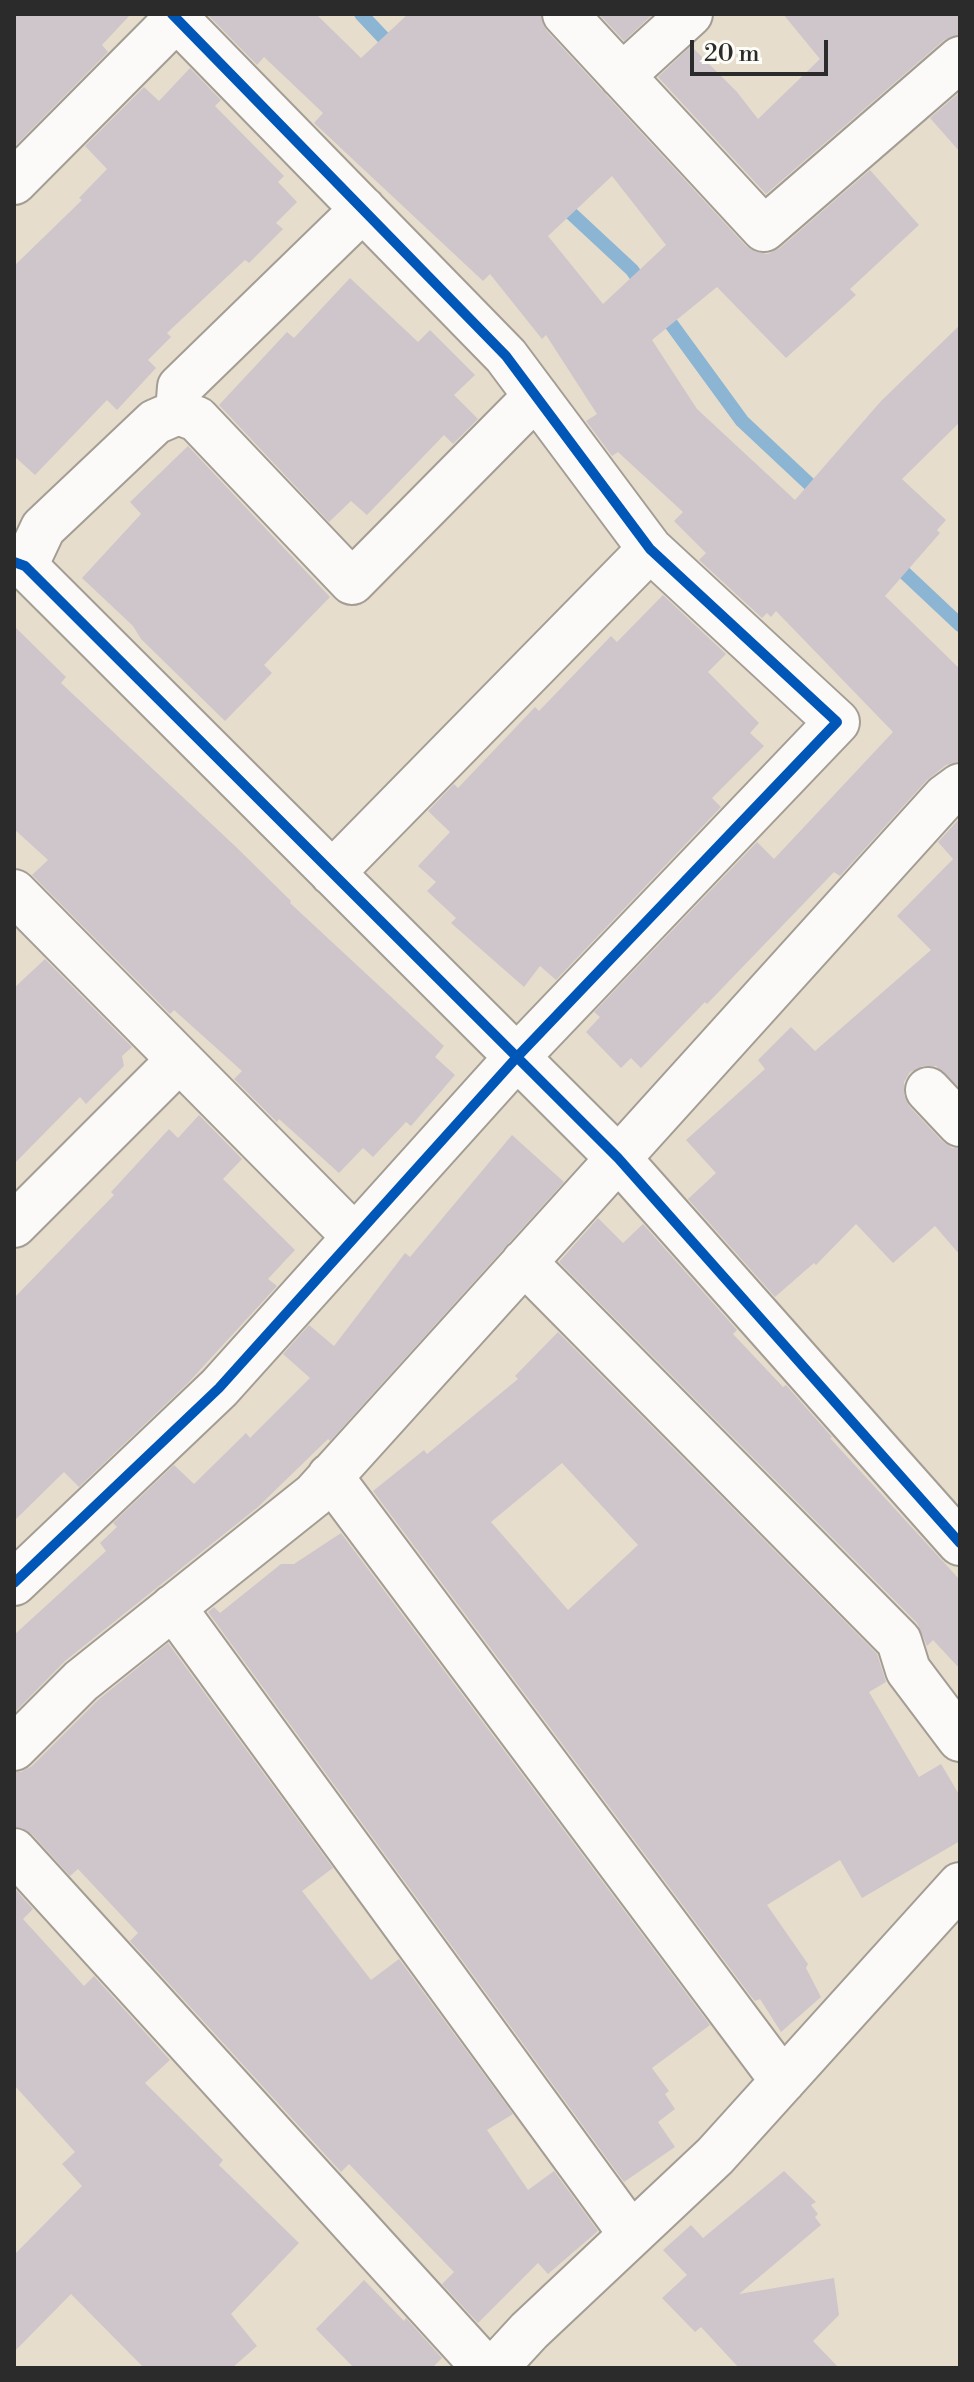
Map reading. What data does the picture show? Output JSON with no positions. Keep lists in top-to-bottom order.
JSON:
{
  "scale_bar": "20 m"
}
